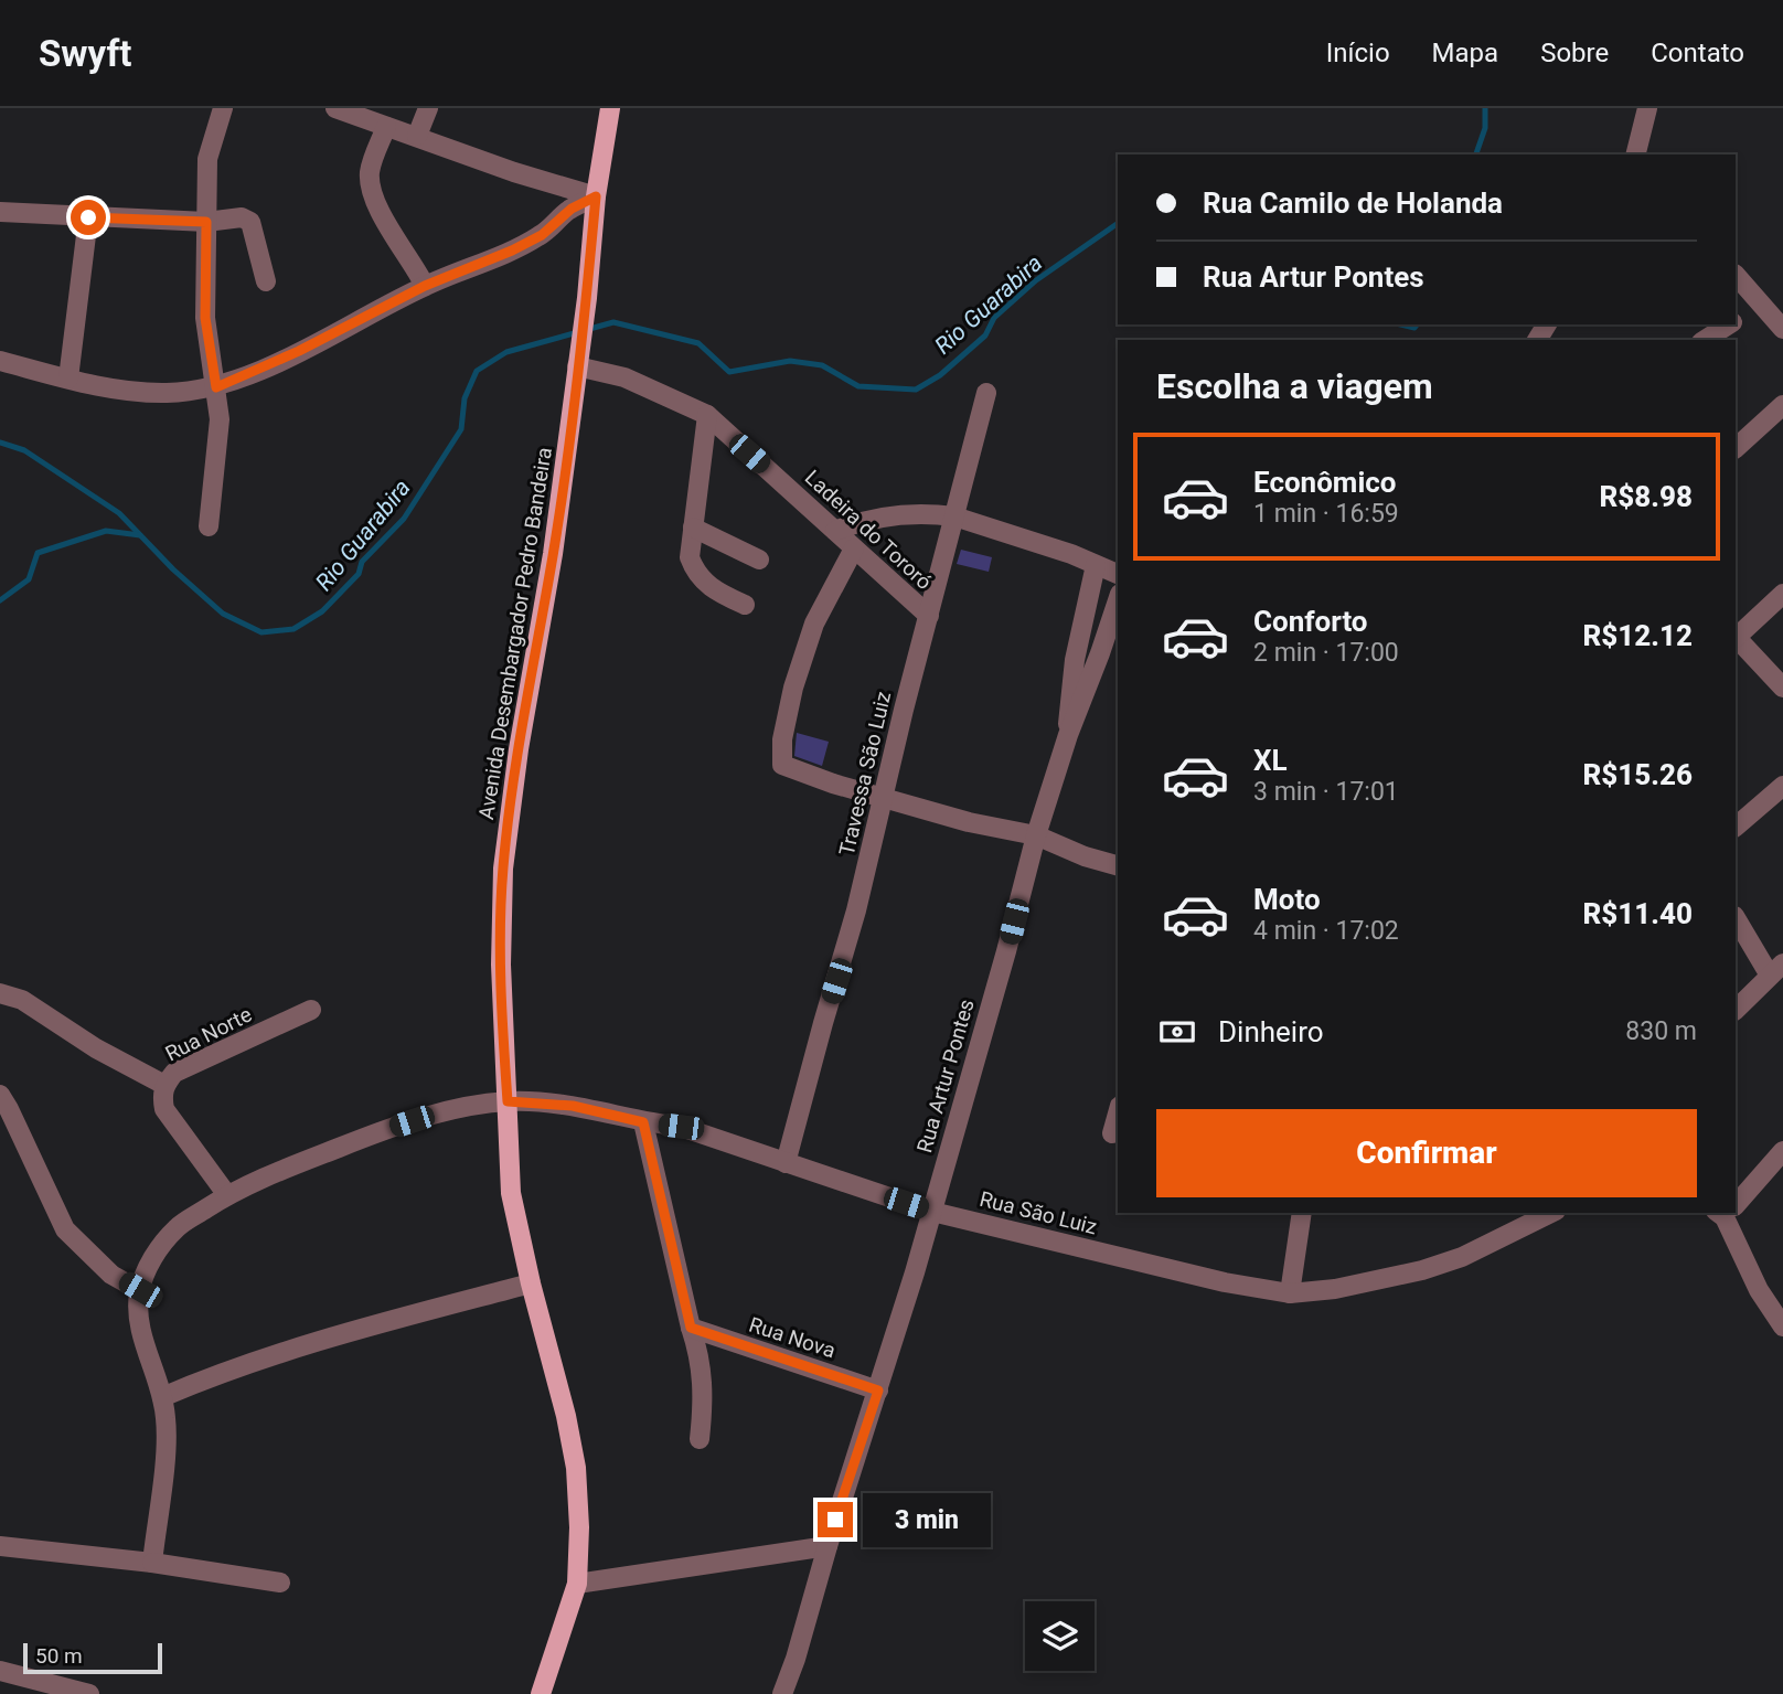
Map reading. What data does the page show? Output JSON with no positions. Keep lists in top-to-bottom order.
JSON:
{
  "streets": {
    "main road": ["Avenida Desembargador Pedro Bandeira"],
    "street": [
      "Ladeira do Tororó",
      "Travessa São Luiz",
      "Rua Norte",
      "Rua Artur Pontes",
      "Rua São Luiz",
      "Rua Nova"
    ]
  },
  "crossings": [
    ["Ladeira do Tororó", "Avenida Desembargador Pedro Bandeira"],
    ["Ladeira do Tororó", "Travessa São Luiz"],
    ["Avenida Desembargador Pedro Bandeira", "Rua São Luiz"],
    ["Travessa São Luiz", "Rua São Luiz"],
    ["Rua Norte", "Rua São Luiz"],
    ["Rua Artur Pontes", "Rua São Luiz"],
    ["Rua Artur Pontes", "Rua Nova"]
  ],
  "water": ["Rio Guarabira"],
  "scale_bar": "50 m",
  "page": {
    "header": "Swyft",
    "nav": [
      "Início",
      "Mapa",
      "Sobre",
      "Contato"
    ],
    "banner": ["Rua Camilo de Holanda", "Rua Artur Pontes"],
    "heading": "Escolha a viagem",
    "list": [
      {
        "name": "Econômico",
        "note": "1 min · 16:59",
        "value": "R$8.98"
      },
      {
        "name": "Conforto",
        "note": "2 min · 17:00",
        "value": "R$12.12"
      },
      {
        "name": "XL",
        "note": "3 min · 17:01",
        "value": "R$15.26"
      },
      {
        "name": "Moto",
        "note": "4 min · 17:02",
        "value": "R$11.40"
      }
    ],
    "pay": ["Dinheiro", "830 m"],
    "buttons": "Confirmar",
    "bubble": "3 min",
    "scale": "50 m"
  }
}
